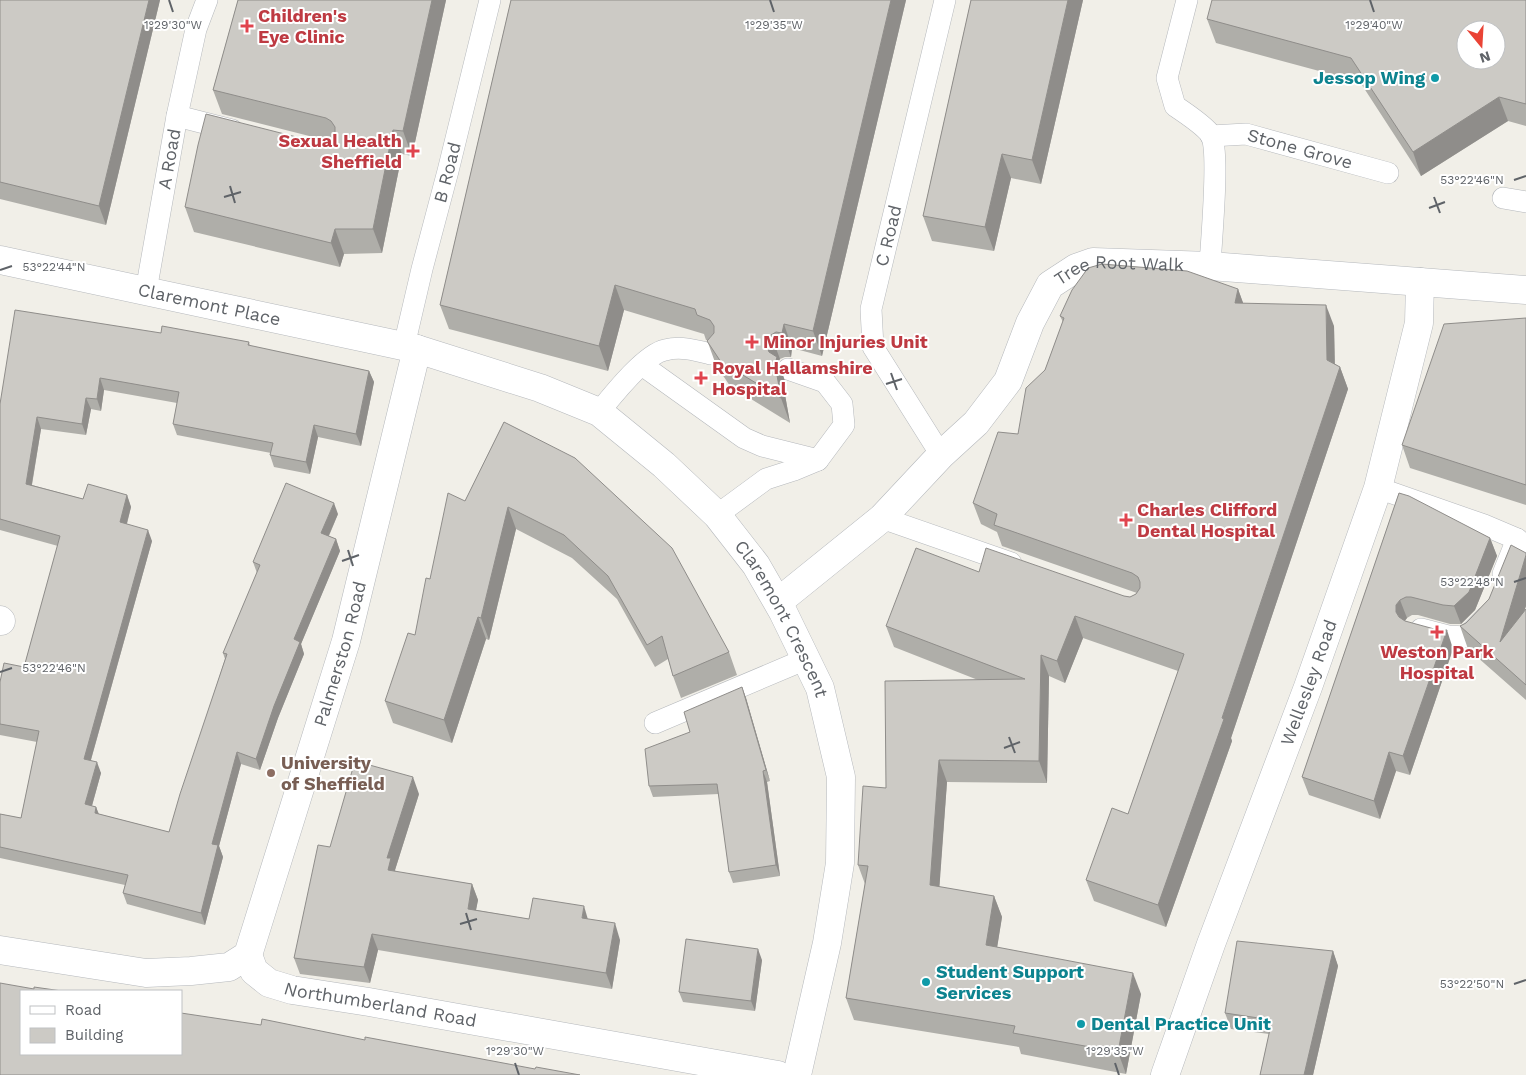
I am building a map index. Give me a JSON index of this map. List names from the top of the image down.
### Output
{
  "streets": {
    "street": [
      "Tree Root Walk",
      "Claremont Place",
      "Claremont Crescent",
      "Palmerston Road",
      "Wellesley Road",
      "Northumberland Road"
    ],
    "lane": [
      "Stone Grove",
      "A Road",
      "B Road",
      "C Road"
    ]
  },
  "crossings": [
    ["A Road", "Claremont Place"],
    ["B Road", "Claremont Place"],
    ["B Road", "Claremont Crescent"],
    ["B Road", "Palmerston Road"],
    ["C Road", "Tree Root Walk"],
    ["Tree Root Walk", "Claremont Crescent"],
    ["Tree Root Walk", "Wellesley Road"],
    ["Claremont Place", "Claremont Crescent"],
    ["Claremont Place", "Palmerston Road"],
    ["Claremont Crescent", "Palmerston Road"],
    ["Palmerston Road", "Northumberland Road"]
  ],
  "places": {
    "health": [
      "Children's Eye Clinic",
      "Sexual Health Sheffield",
      "Minor Injuries Unit",
      "Royal Hallamshire Hospital",
      "Charles Clifford Dental Hospital",
      "Weston Park Hospital"
    ],
    "other": [
      "Jessop Wing",
      "University of Sheffield",
      "Student Support Services",
      "Dental Practice Unit"
    ]
  },
  "legend": ["Road", "Building"],
  "north": "bottom",
  "coordinates": [
    "1°29'30\"W",
    "1°29'35\"W",
    "1°29'40\"W",
    "53°22'46\"N",
    "53°22'44\"N",
    "53°22'48\"N",
    "53°22'50\"N"
  ]
}
